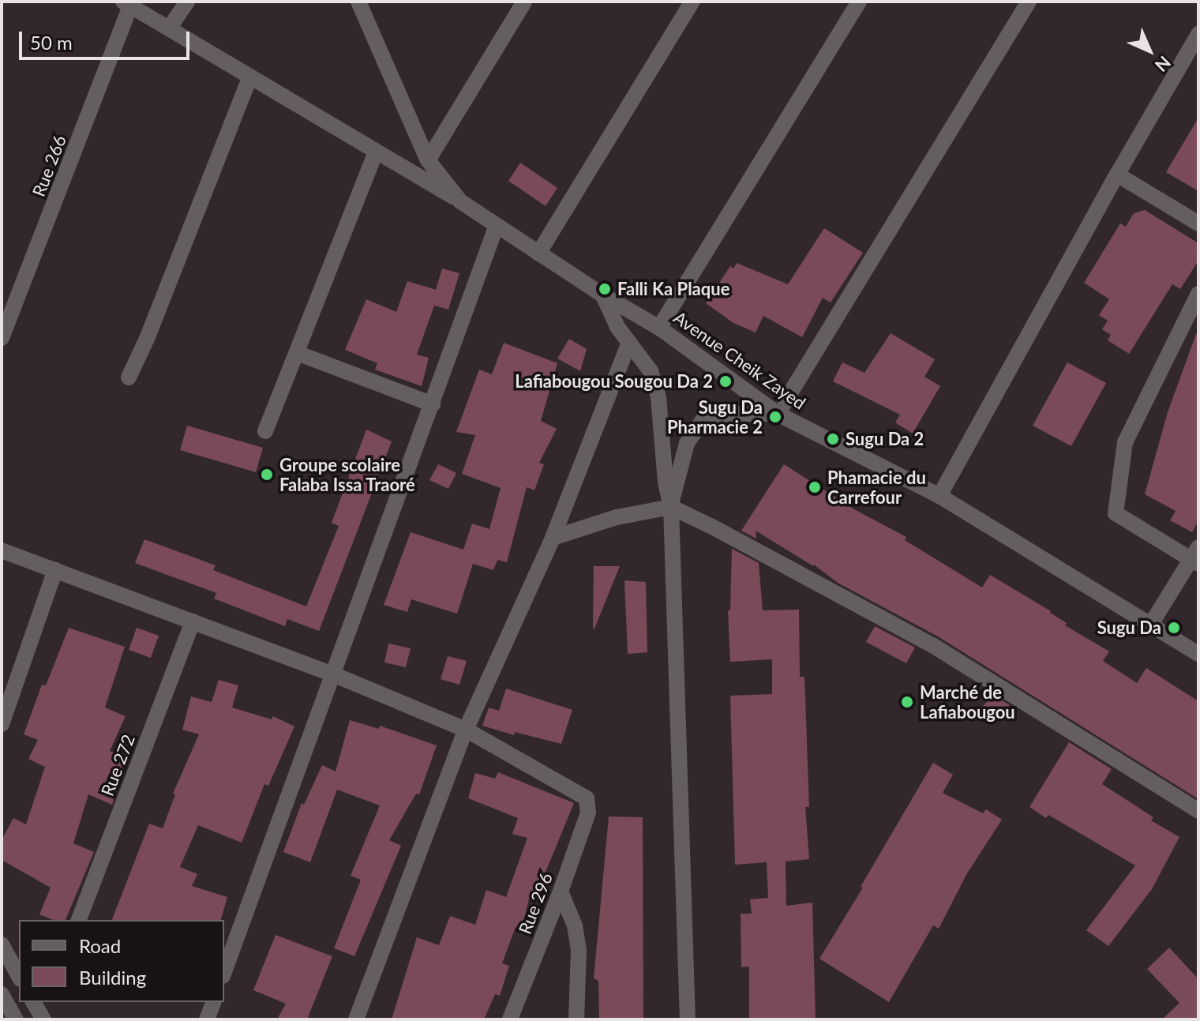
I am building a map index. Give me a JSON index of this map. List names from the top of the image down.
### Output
{
  "streets": {
    "street": [
      "Rue 266",
      "Avenue Cheik Zayed",
      "Rue 272",
      "Rue 296"
    ]
  },
  "places": [
    "Falli Ka Plaque",
    "Lafiabougou Sougou Da 2",
    "Sugu Da Pharmacie 2",
    "Sugu Da 2",
    "Groupe scolaire Falaba Issa Traoré",
    "Phamacie du Carrefour",
    "Sugu Da",
    "Marché de Lafiabougou"
  ],
  "legend": ["Road", "Building"],
  "scale_bar": "50 m",
  "north": "bottom right"
}
